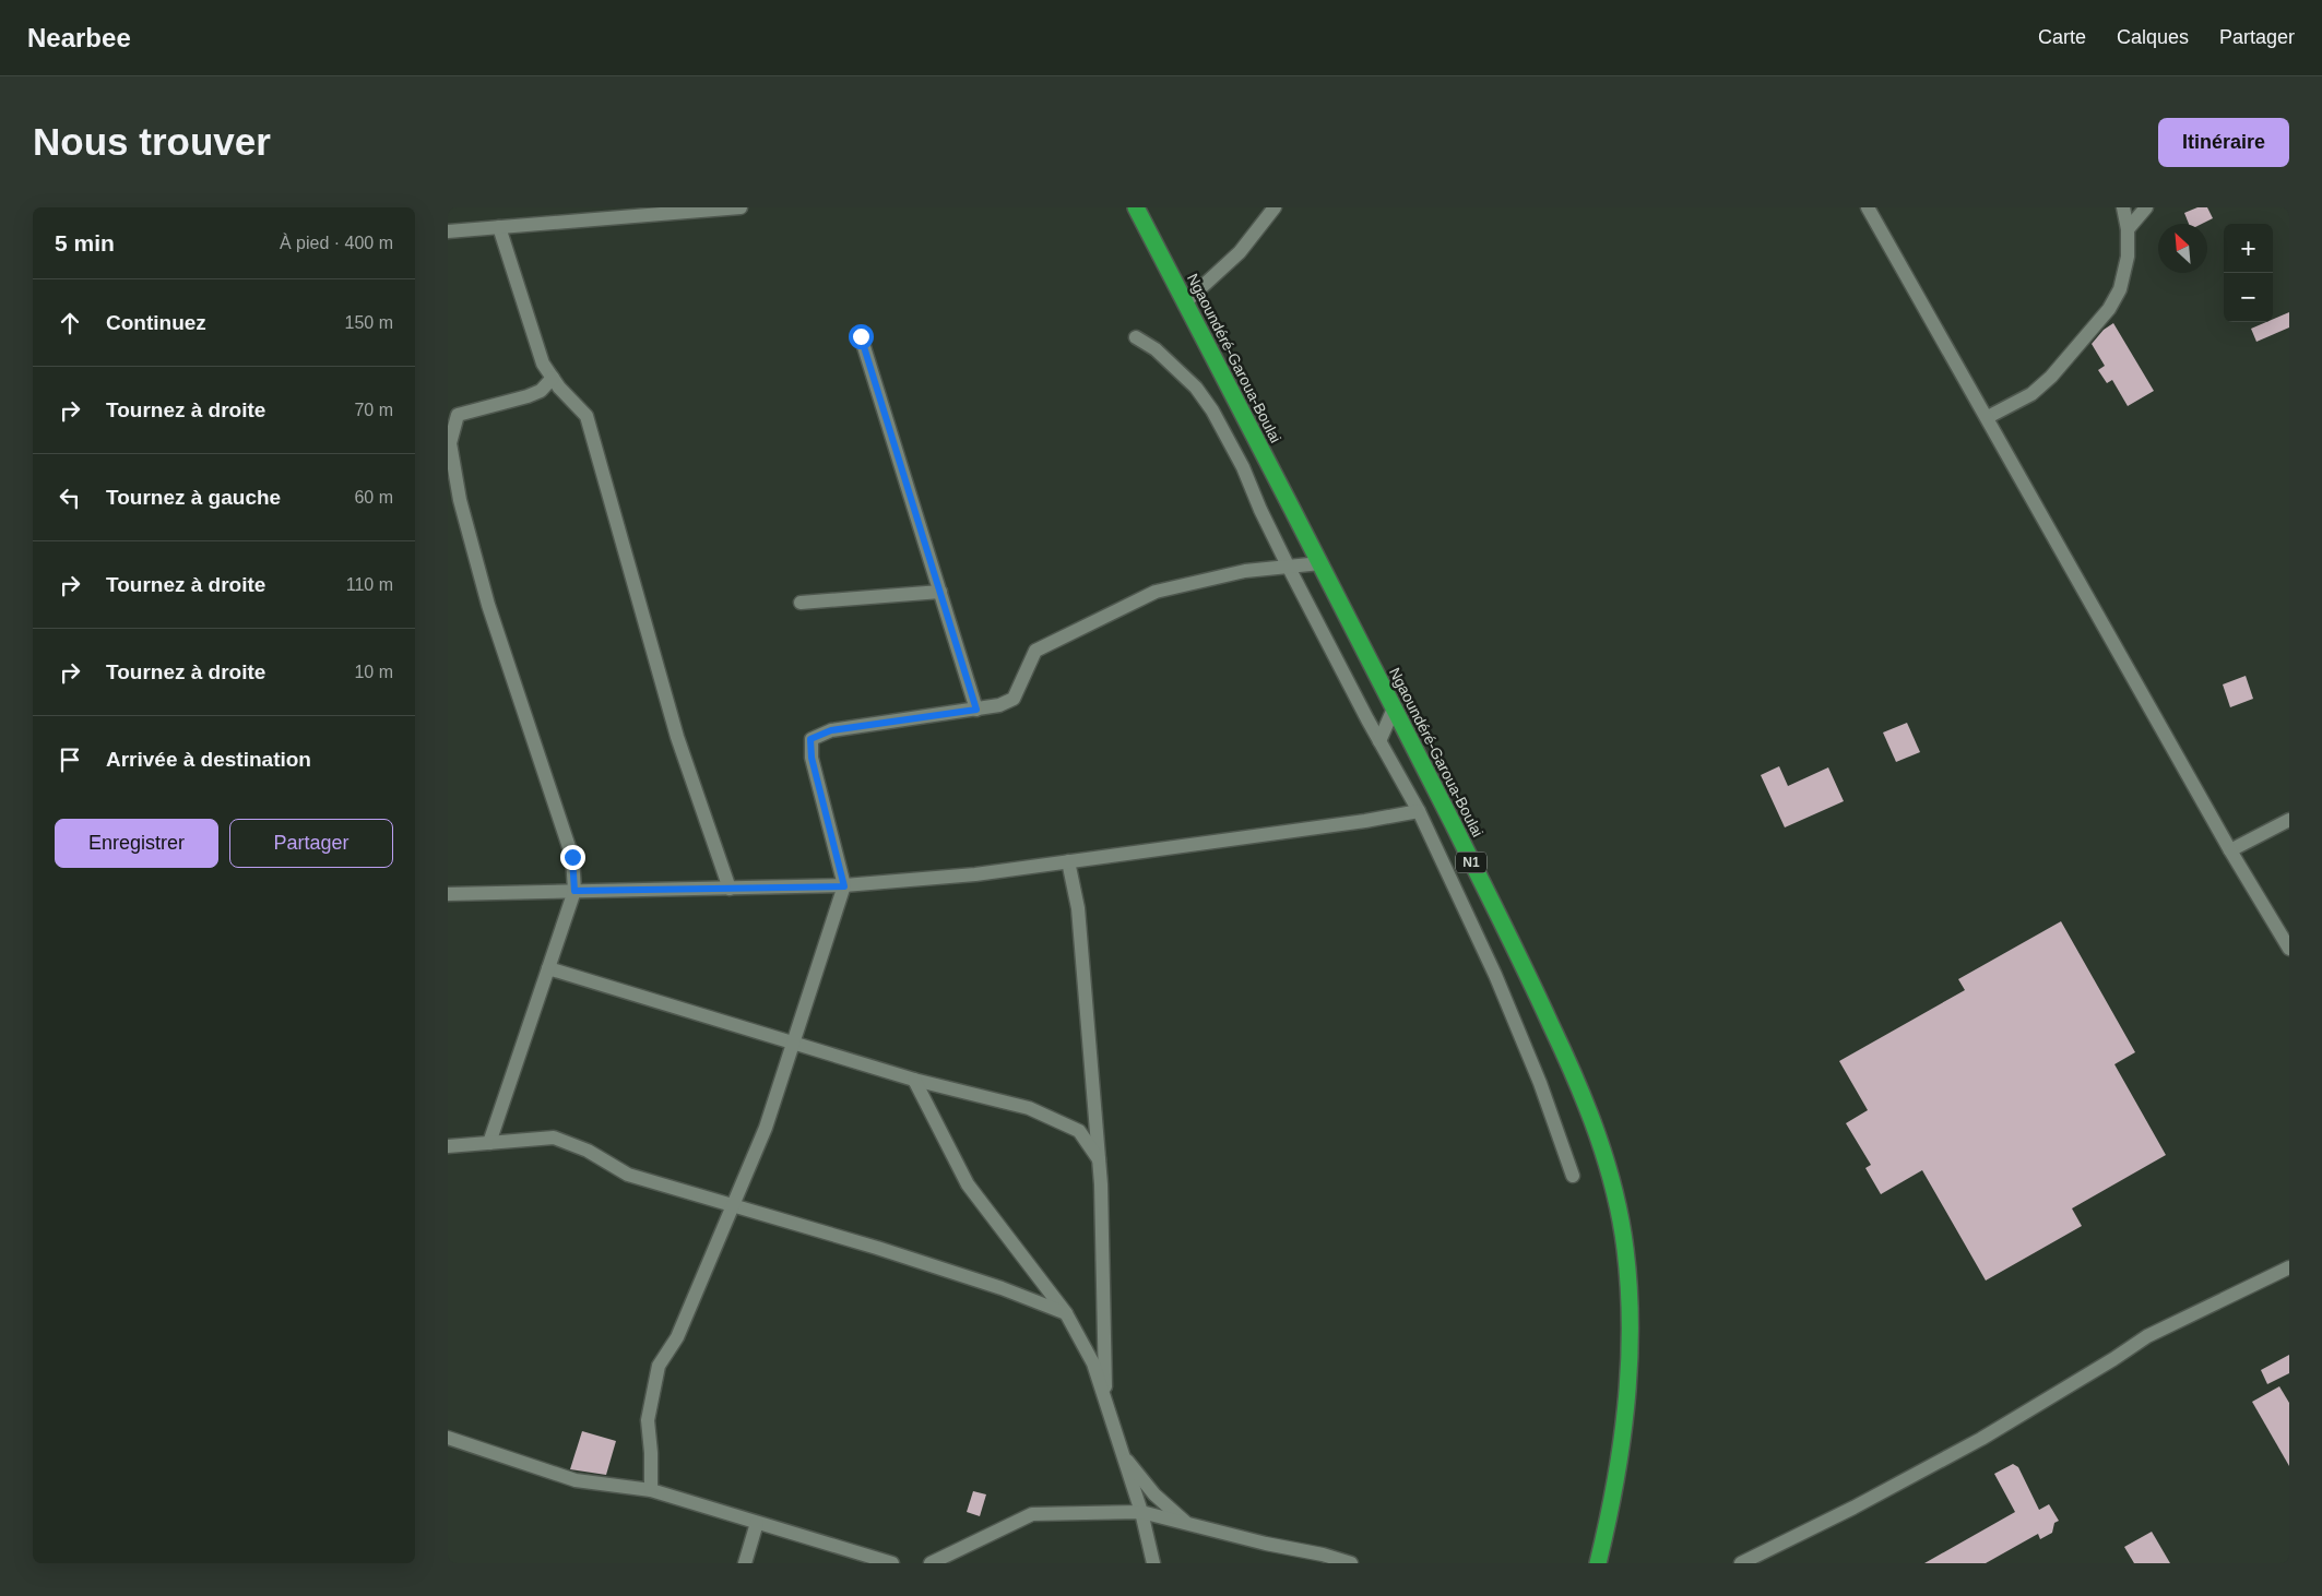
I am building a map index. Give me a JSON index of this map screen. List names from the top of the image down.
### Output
{
  "streets": {
    "highway": ["Ngaoundéré-Garoua-Boulai", "N1"]
  },
  "north": "top left",
  "page": {
    "header": "Nearbee",
    "nav": ["Carte", "Calques", "Partager"],
    "buttons": [
      "Itinéraire",
      ["Enregistrer", "Partager"]
    ],
    "title": "Nous trouver",
    "heading": ["5 min", "À pied · 400 m"],
    "map_buttons": ["+", "−"],
    "list": [
      ["Continuez", "150 m"],
      ["Tournez à droite", "70 m"],
      ["Tournez à gauche", "60 m"],
      ["Tournez à droite", "110 m"],
      ["Tournez à droite", "10 m"],
      "Arrivée à destination"
    ]
  }
}
